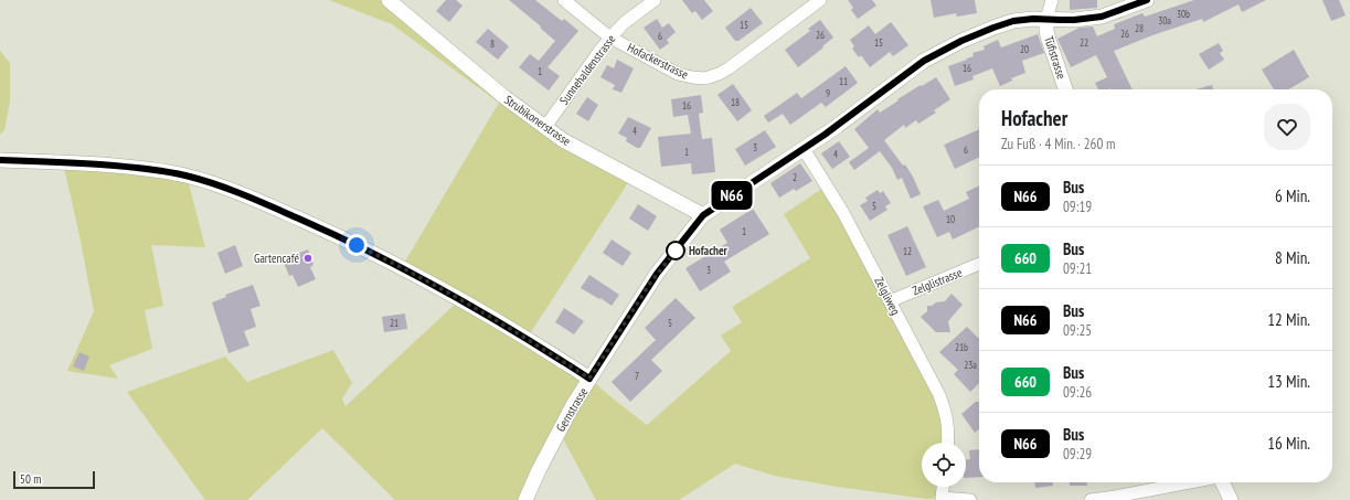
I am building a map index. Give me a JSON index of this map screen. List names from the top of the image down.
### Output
{
  "streets": {
    "street": [
      "Tüfistrasse",
      "Hofackerstrasse",
      "Sunnehaldenstrasse",
      "Strubikonerstrasse",
      "Zelglistrasse",
      "Zelgliweg",
      "Gernstrasse"
    ]
  },
  "crossings": [
    ["Tüfistrasse", "Gernstrasse"],
    ["Hofackerstrasse", "Sunnehaldenstrasse"],
    ["Sunnehaldenstrasse", "Strubikonerstrasse"],
    ["Strubikonerstrasse", "Gernstrasse"],
    ["Zelglistrasse", "Zelgliweg"],
    ["Zelgliweg", "Gernstrasse"]
  ],
  "places": ["Hofacher", "Gartencafé"],
  "lines": ["bus line N66"],
  "house_numbers": [
    "30b",
    "30a",
    "15",
    "28",
    "26",
    "26",
    "6",
    "15",
    "22",
    "8",
    "20",
    "16",
    "1",
    "11",
    "9",
    "18",
    "16",
    "4",
    "3",
    "6",
    "1",
    "4",
    "2",
    "5",
    "10",
    "1",
    "12",
    "3",
    "21",
    "5",
    "21b",
    "23a",
    "7"
  ],
  "scale_bar": "50 m",
  "page": {
    "on_map": "N66",
    "heading": ["Hofacher", "Zu Fuß · 4 Min. · 260 m"],
    "list": [
      {
        "mark": "N66",
        "name": "Bus",
        "note": "09:19",
        "value": "6 Min."
      },
      {
        "mark": "660",
        "name": "Bus",
        "note": "09:21",
        "value": "8 Min."
      },
      {
        "mark": "N66",
        "name": "Bus",
        "note": "09:25",
        "value": "12 Min."
      },
      {
        "mark": "660",
        "name": "Bus",
        "note": "09:26",
        "value": "13 Min."
      },
      {
        "mark": "N66",
        "name": "Bus",
        "note": "09:29",
        "value": "16 Min."
      }
    ],
    "scale": "50 m"
  }
}
